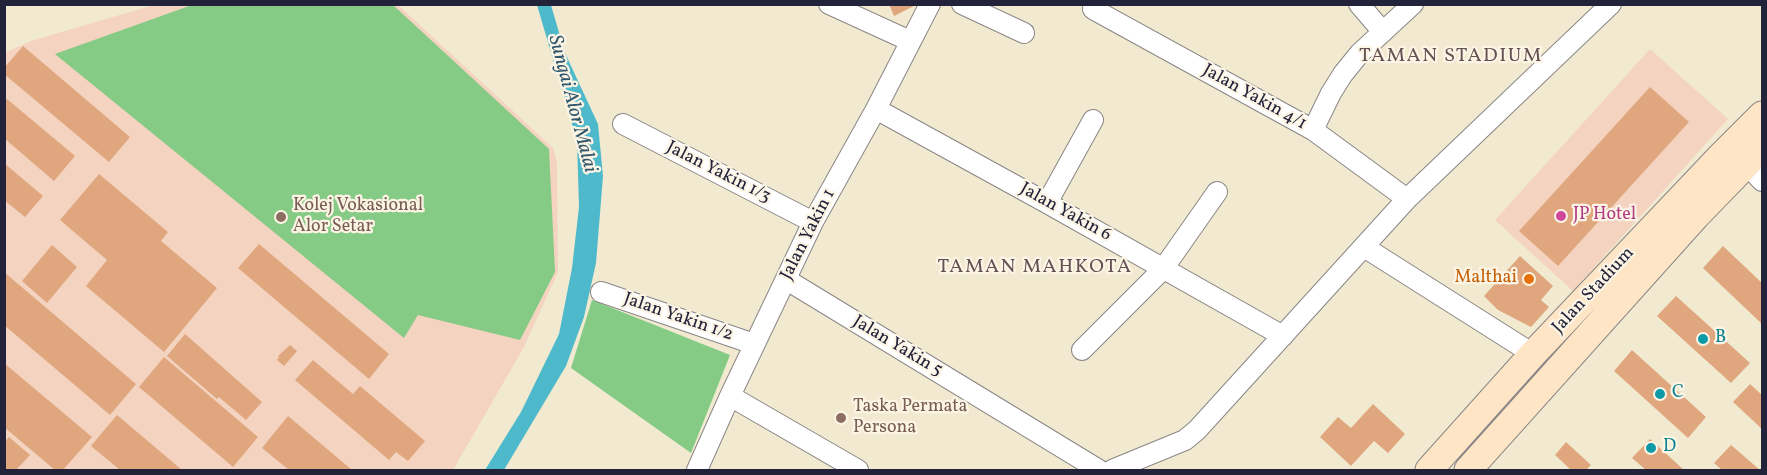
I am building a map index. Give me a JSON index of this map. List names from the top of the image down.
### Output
{
  "streets": {
    "main road": ["Jalan Stadium"],
    "street": [
      "Jalan Yakin 4/1",
      "Jalan Yakin 1/3",
      "Jalan Yakin 6",
      "Jalan Yakin 1",
      "Jalan Yakin 1/2",
      "Jalan Yakin 5"
    ]
  },
  "crossings": [
    ["Jalan Yakin 1/3", "Jalan Yakin 1"],
    ["Jalan Yakin 6", "Jalan Yakin 1"],
    ["Jalan Yakin 1", "Jalan Yakin 1/2"],
    ["Jalan Yakin 1", "Jalan Yakin 5"]
  ],
  "districts": ["TAMAN STADIUM", "TAMAN MAHKOTA"],
  "water": ["Sungai Alor Malai"],
  "places": [
    "JP Hotel",
    "Kolej Vokasional Alor Setar",
    "Malthai",
    "B",
    "C",
    "Taska Permata Persona",
    "D"
  ]
}
